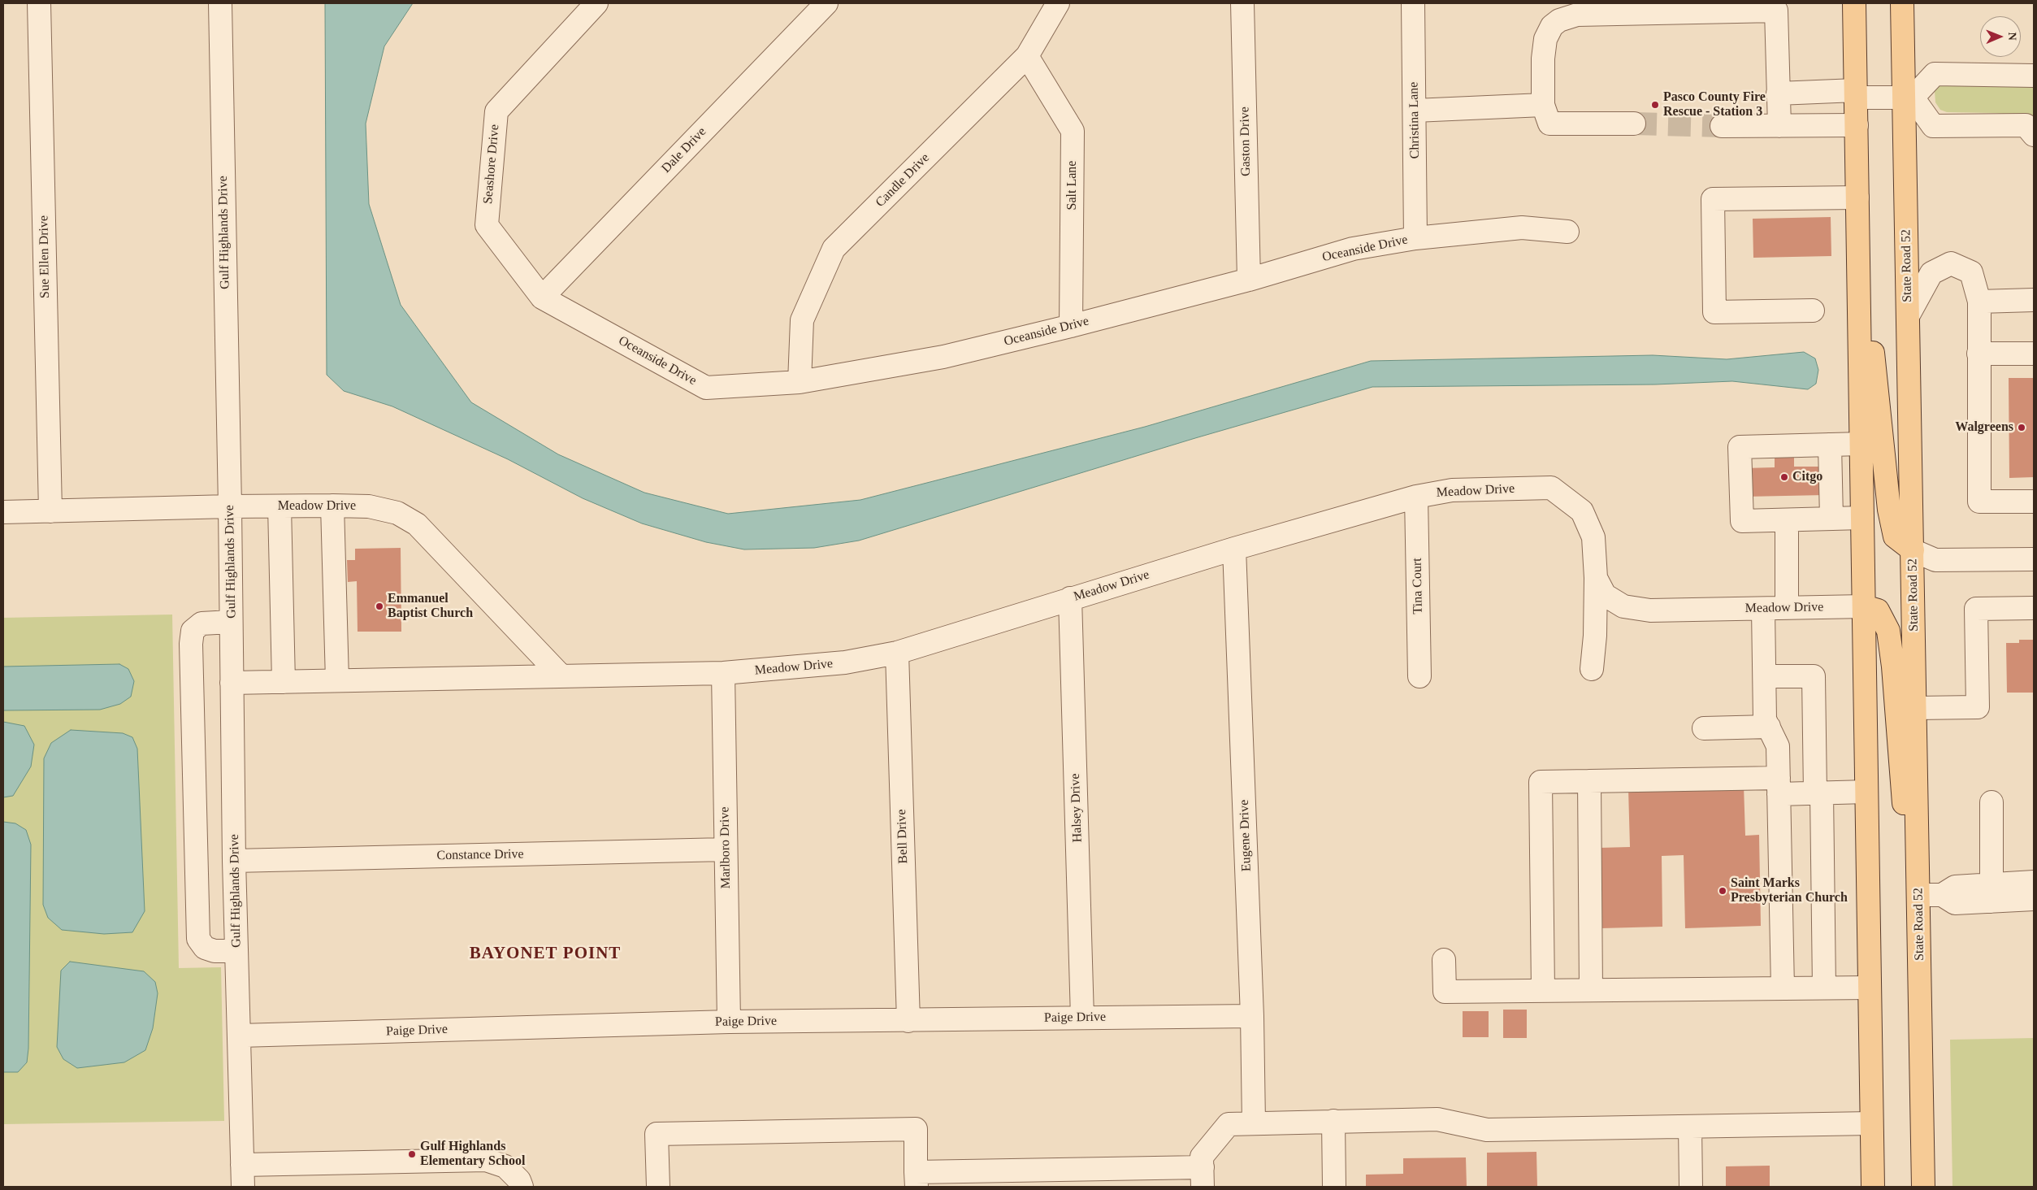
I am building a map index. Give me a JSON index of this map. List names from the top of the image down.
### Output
{
  "streets": {
    "main road": ["State Road 52"],
    "street": [
      "Christina Lane",
      "Gaston Drive",
      "Dale Drive",
      "Seashore Drive",
      "Candle Drive",
      "Salt Lane",
      "Gulf Highlands Drive",
      "Oceanside Drive",
      "Sue Ellen Drive",
      "Meadow Drive",
      "Tina Court",
      "Halsey Drive",
      "Eugene Drive",
      "Bell Drive",
      "Marlboro Drive",
      "Constance Drive",
      "Paige Drive"
    ]
  },
  "crossings": [
    ["Christina Lane", "Oceanside Drive"],
    ["Gaston Drive", "Oceanside Drive"],
    ["Dale Drive", "Seashore Drive"],
    ["Dale Drive", "Oceanside Drive"],
    ["Seashore Drive", "Oceanside Drive"],
    ["Candle Drive", "Salt Lane"],
    ["Candle Drive", "Oceanside Drive"],
    ["Salt Lane", "Oceanside Drive"],
    ["Gulf Highlands Drive", "Meadow Drive"],
    ["Gulf Highlands Drive", "Constance Drive"],
    ["Gulf Highlands Drive", "Paige Drive"],
    ["Sue Ellen Drive", "Meadow Drive"],
    ["Meadow Drive", "Tina Court"],
    ["Meadow Drive", "Halsey Drive"],
    ["Meadow Drive", "Eugene Drive"],
    ["Meadow Drive", "Bell Drive"],
    ["Meadow Drive", "Marlboro Drive"],
    ["Halsey Drive", "Paige Drive"],
    ["Eugene Drive", "Paige Drive"],
    ["Bell Drive", "Paige Drive"],
    ["Marlboro Drive", "Constance Drive"],
    ["Marlboro Drive", "Paige Drive"]
  ],
  "districts": ["BAYONET POINT"],
  "places": [
    "Pasco County Fire Rescue - Station 3",
    "Walgreens",
    "Citgo",
    "Emmanuel Baptist Church",
    "Saint Marks Presbyterian Church",
    "Gulf Highlands Elementary School"
  ],
  "north": "right"
}
